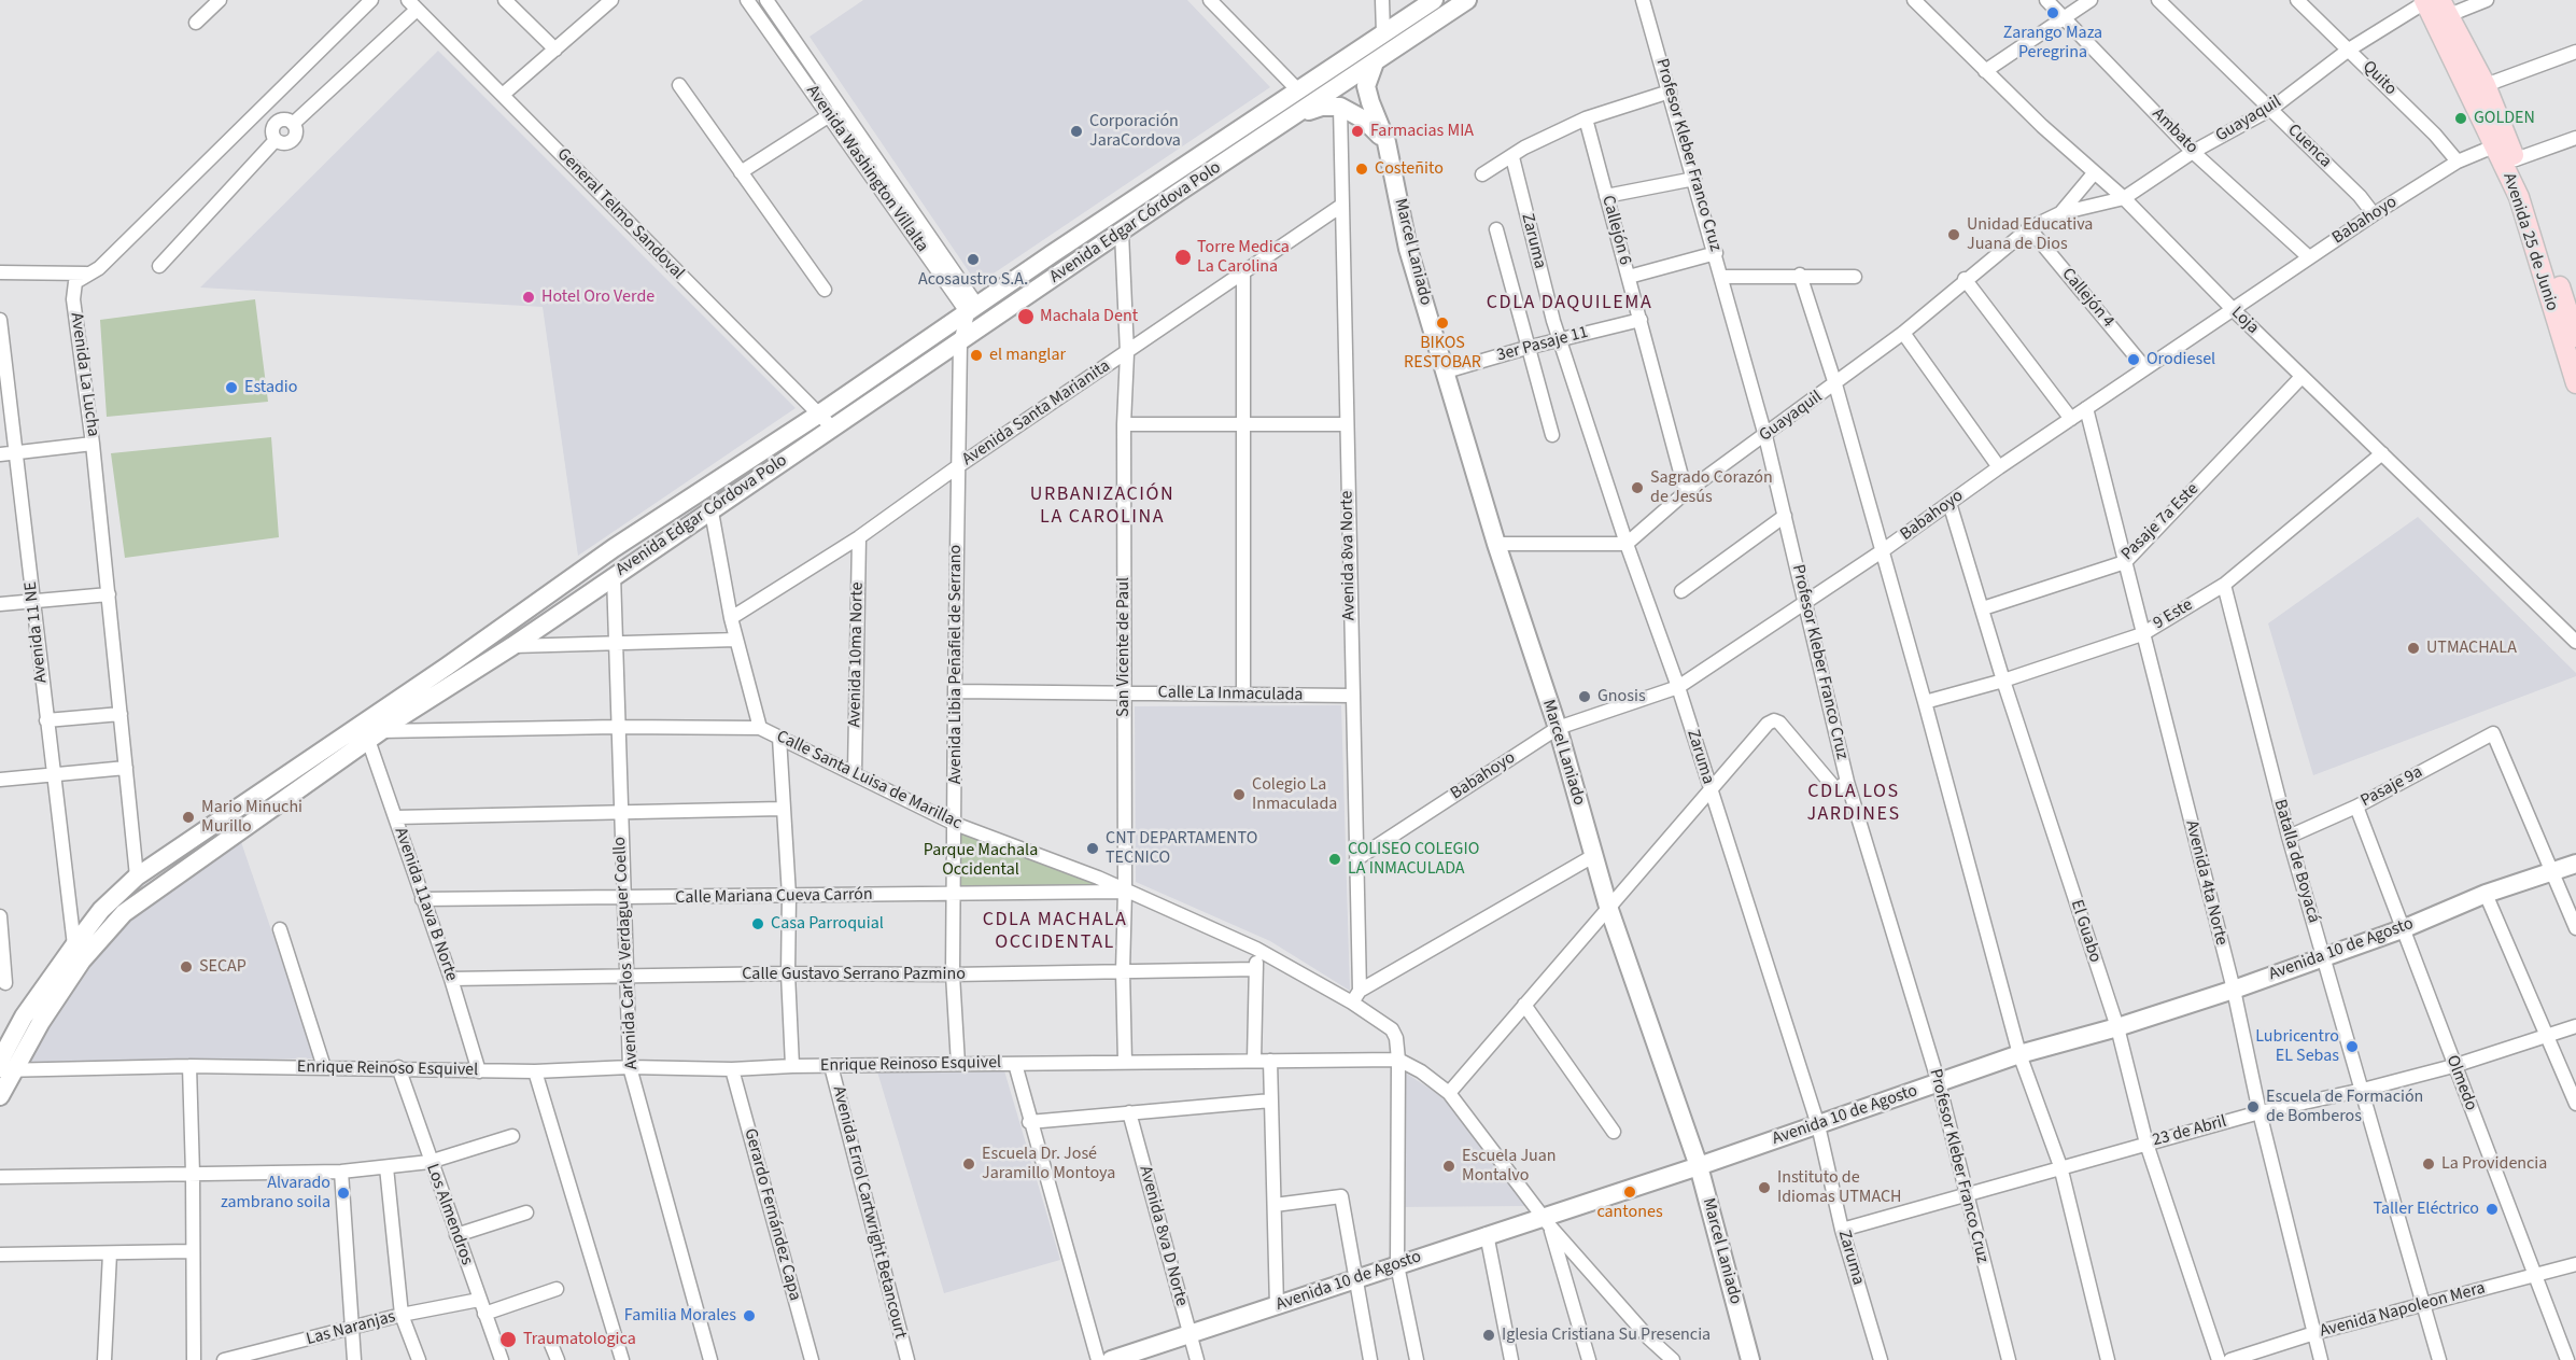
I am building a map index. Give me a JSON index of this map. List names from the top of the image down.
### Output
{
  "streets": {
    "main road": [
      "Avenida Edgar Córdova Polo",
      "Avenida 25 de Junio",
      "Marcel Laniado",
      "Avenida 10 de Agosto"
    ],
    "street": [
      "Quito",
      "Guayaquil",
      "Ambato",
      "Cuenca",
      "Profesor Kleber Franco Cruz",
      "Avenida Washington Villalta",
      "General Telmo Sandoval",
      "Babahoyo",
      "Callejón 6",
      "Zaruma",
      "Callejón 4",
      "Loja",
      "3er Pasaje 11",
      "Avenida La Lucha",
      "Avenida Santa Marianita",
      "Pasaje 7a Este",
      "Avenida 8va Norte",
      "9 Este",
      "Avenida 11 NE",
      "San Vicente de Paul",
      "Avenida 10ma Norte",
      "Avenida Libia Peñafiel de Serrano",
      "Calle La Inmaculada",
      "Calle Santa Luisa de Marillac",
      "Pasaje 9a",
      "Batalla de Boyacá",
      "Avenida 4ta Norte",
      "Calle Mariana Cueva Carrón",
      "Avenida 11ava B Norte",
      "El Guabo",
      "Avenida Carlos Verdaguer Coello",
      "Calle Gustavo Serrano Pazmino",
      "Enrique Reinoso Esquivel",
      "Olmedo",
      "23 de Abril",
      "Avenida Errol Cartwright Betancourt",
      "Los Almendros",
      "Gerardo Fernández Capa",
      "Avenida 8va D Norte",
      "Avenida Napoleon Mera",
      "Las Naranjas"
    ]
  },
  "crossings": [
    ["Quito", "Guayaquil"],
    ["Quito", "Babahoyo"],
    ["Guayaquil", "Ambato"],
    ["Guayaquil", "Cuenca"],
    ["Guayaquil", "Profesor Kleber Franco Cruz"],
    ["Guayaquil", "Callejón 6"],
    ["Guayaquil", "Zaruma"],
    ["Guayaquil", "Avenida 25 de Junio"],
    ["Guayaquil", "Callejón 4"],
    ["Guayaquil", "Loja"],
    ["Ambato", "Babahoyo"],
    ["Cuenca", "Babahoyo"],
    ["Profesor Kleber Franco Cruz", "Babahoyo"],
    ["Profesor Kleber Franco Cruz", "Avenida 10 de Agosto"],
    ["Profesor Kleber Franco Cruz", "23 de Abril"],
    ["Avenida Washington Villalta", "Avenida Edgar Córdova Polo"],
    ["General Telmo Sandoval", "Avenida Edgar Córdova Polo"],
    ["Babahoyo", "Zaruma"],
    ["Babahoyo", "Avenida 25 de Junio"],
    ["Babahoyo", "Marcel Laniado"],
    ["Babahoyo", "Callejón 4"],
    ["Babahoyo", "Loja"],
    ["Babahoyo", "Avenida 8va Norte"],
    ["Babahoyo", "Avenida 4ta Norte"],
    ["Babahoyo", "El Guabo"],
    ["Avenida Edgar Córdova Polo", "Marcel Laniado"],
    ["Avenida Edgar Córdova Polo", "Avenida La Lucha"],
    ["Avenida Edgar Córdova Polo", "Avenida 11 NE"],
    ["Avenida Edgar Córdova Polo", "San Vicente de Paul"],
    ["Avenida Edgar Córdova Polo", "Avenida Libia Peñafiel de Serrano"],
    ["Avenida Edgar Córdova Polo", "Calle Santa Luisa de Marillac"],
    ["Avenida Edgar Córdova Polo", "Avenida 11ava B Norte"],
    ["Avenida Edgar Córdova Polo", "Avenida Carlos Verdaguer Coello"],
    ["Avenida Edgar Córdova Polo", "Enrique Reinoso Esquivel"],
    ["Callejón 6", "3er Pasaje 11"],
    ["Zaruma", "3er Pasaje 11"],
    ["Zaruma", "Avenida 10 de Agosto"],
    ["Zaruma", "23 de Abril"],
    ["Marcel Laniado", "3er Pasaje 11"],
    ["Marcel Laniado", "Avenida 10 de Agosto"],
    ["Loja", "Pasaje 7a Este"],
    ["Loja", "9 Este"],
    ["Avenida Santa Marianita", "Avenida 8va Norte"],
    ["Avenida Santa Marianita", "San Vicente de Paul"],
    ["Avenida Santa Marianita", "Avenida 10ma Norte"],
    ["Avenida Santa Marianita", "Avenida Libia Peñafiel de Serrano"],
    ["Avenida Santa Marianita", "Calle Santa Luisa de Marillac"],
    ["Pasaje 7a Este", "Avenida 4ta Norte"],
    ["Pasaje 7a Este", "El Guabo"],
    ["Avenida 8va Norte", "Calle La Inmaculada"],
    ["9 Este", "Batalla de Boyacá"],
    ["9 Este", "Avenida 4ta Norte"],
    ["9 Este", "El Guabo"],
    ["San Vicente de Paul", "Calle La Inmaculada"],
    ["San Vicente de Paul", "Calle Santa Luisa de Marillac"],
    ["San Vicente de Paul", "Calle Mariana Cueva Carrón"],
    ["San Vicente de Paul", "Calle Gustavo Serrano Pazmino"],
    ["San Vicente de Paul", "Enrique Reinoso Esquivel"],
    ["Avenida 10ma Norte", "Calle Santa Luisa de Marillac"],
    ["Avenida Libia Peñafiel de Serrano", "Calle La Inmaculada"],
    ["Avenida Libia Peñafiel de Serrano", "Calle Santa Luisa de Marillac"],
    ["Avenida Libia Peñafiel de Serrano", "Calle Mariana Cueva Carrón"],
    ["Avenida Libia Peñafiel de Serrano", "Calle Gustavo Serrano Pazmino"],
    ["Avenida Libia Peñafiel de Serrano", "Enrique Reinoso Esquivel"],
    ["Calle Santa Luisa de Marillac", "Calle Mariana Cueva Carrón"],
    ["Calle Santa Luisa de Marillac", "Avenida 10 de Agosto"],
    ["Calle Santa Luisa de Marillac", "Enrique Reinoso Esquivel"],
    ["Pasaje 9a", "Batalla de Boyacá"],
    ["Pasaje 9a", "Avenida 10 de Agosto"],
    ["Pasaje 9a", "Olmedo"],
    ["Batalla de Boyacá", "Avenida 10 de Agosto"],
    ["Batalla de Boyacá", "23 de Abril"],
    ["Batalla de Boyacá", "Avenida Napoleon Mera"],
    ["Avenida 4ta Norte", "Avenida 10 de Agosto"],
    ["Avenida 4ta Norte", "23 de Abril"],
    ["Avenida 4ta Norte", "Avenida Napoleon Mera"],
    ["Calle Mariana Cueva Carrón", "Avenida 11ava B Norte"],
    ["Calle Mariana Cueva Carrón", "Avenida Carlos Verdaguer Coello"],
    ["Avenida 11ava B Norte", "Calle Gustavo Serrano Pazmino"],
    ["Avenida 11ava B Norte", "Enrique Reinoso Esquivel"],
    ["El Guabo", "Avenida 10 de Agosto"],
    ["El Guabo", "23 de Abril"],
    ["Avenida 10 de Agosto", "Enrique Reinoso Esquivel"],
    ["Avenida 10 de Agosto", "Olmedo"],
    ["Avenida 10 de Agosto", "Avenida 8va D Norte"],
    ["Avenida Carlos Verdaguer Coello", "Calle Gustavo Serrano Pazmino"],
    ["Avenida Carlos Verdaguer Coello", "Enrique Reinoso Esquivel"],
    ["Enrique Reinoso Esquivel", "Avenida Errol Cartwright Betancourt"],
    ["Enrique Reinoso Esquivel", "Los Almendros"],
    ["Enrique Reinoso Esquivel", "Gerardo Fernández Capa"],
    ["Olmedo", "23 de Abril"],
    ["Olmedo", "Avenida Napoleon Mera"],
    ["Los Almendros", "Las Naranjas"]
  ],
  "districts": [
    "CDLA DAQUILEMA",
    "URBANIZACIÓN LA CAROLINA",
    "CDLA LOS JARDINES",
    "CDLA MACHALA OCCIDENTAL"
  ],
  "parks": ["Parque Machala Occidental"],
  "places": [
    "Zarango Maza Peregrina",
    "GOLDEN",
    "Corporación JaraCordova",
    "Farmacias MIA",
    "Costeñito",
    "Unidad Educativa Juana de Dios",
    "Torre Medica La Carolina",
    "Acosaustro S.A.",
    "Hotel Oro Verde",
    "Machala Dent",
    "BIKOS RESTOBAR",
    "el manglar",
    "Orodiesel",
    "Estadio",
    "Sagrado Corazón de Jesús",
    "UTMACHALA",
    "Gnosis",
    "Colegio La Inmaculada",
    "Mario Minuchi Murillo",
    "CNT DEPARTAMENTO TECNICO",
    "COLISEO COLEGIO LA INMACULADA",
    "Casa Parroquial",
    "SECAP",
    "Lubricentro EL Sebas",
    "Escuela de Formación de Bomberos",
    "Escuela Dr. José Jaramillo Montoya",
    "La Providencia",
    "Escuela Juan Montalvo",
    "Instituto de Idiomas UTMACH",
    "cantones",
    "Alvarado zambrano soila",
    "Taller Eléctrico",
    "Familia Morales",
    "Iglesia Cristiana Su Presencia",
    "Traumatologica"
  ]
}
